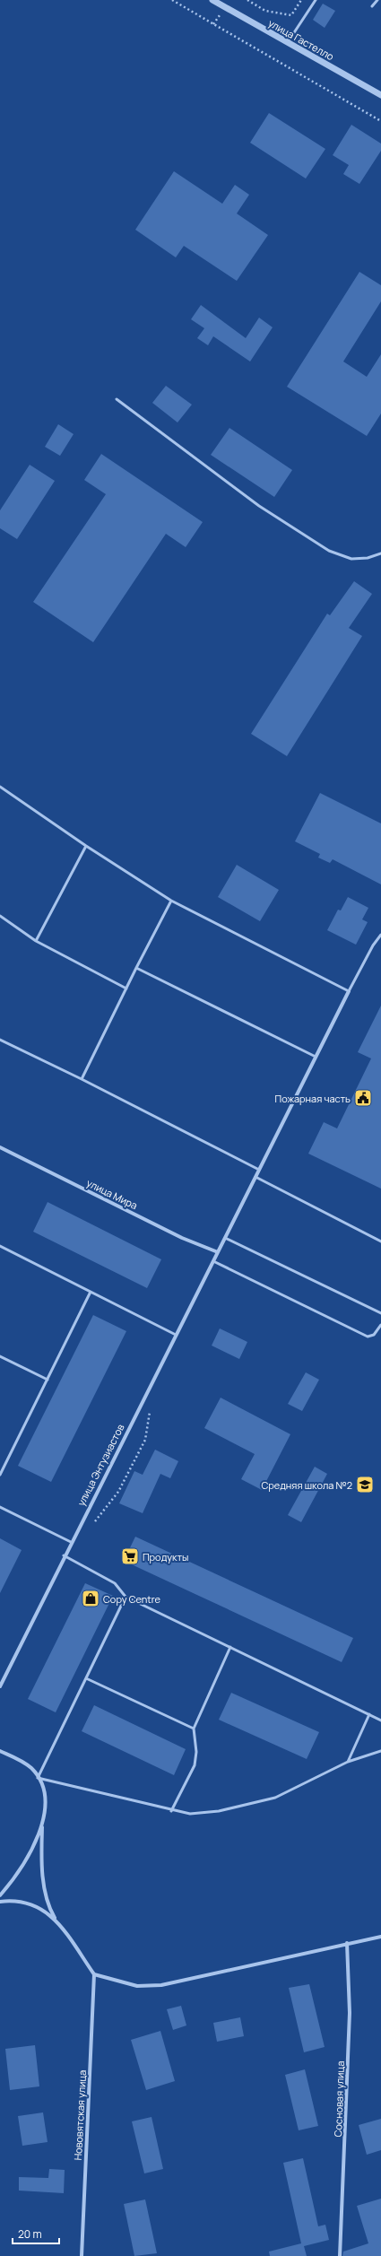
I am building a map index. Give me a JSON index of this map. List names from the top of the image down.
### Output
{
  "streets": {
    "street": [
      "улица Гастелло",
      "улица Мира",
      "улица Энтузиастов",
      "Сосновая улица",
      "Нововятская улица"
    ]
  },
  "crossings": [
    ["улица Мира", "улица Энтузиастов"]
  ],
  "places": {
    "public building": ["Пожарная часть"],
    "school or university": ["Средняя школа №2"],
    "supermarket": ["Продукты"],
    "shop": ["Copy Centre"]
  },
  "scale_bar": "20 m"
}
